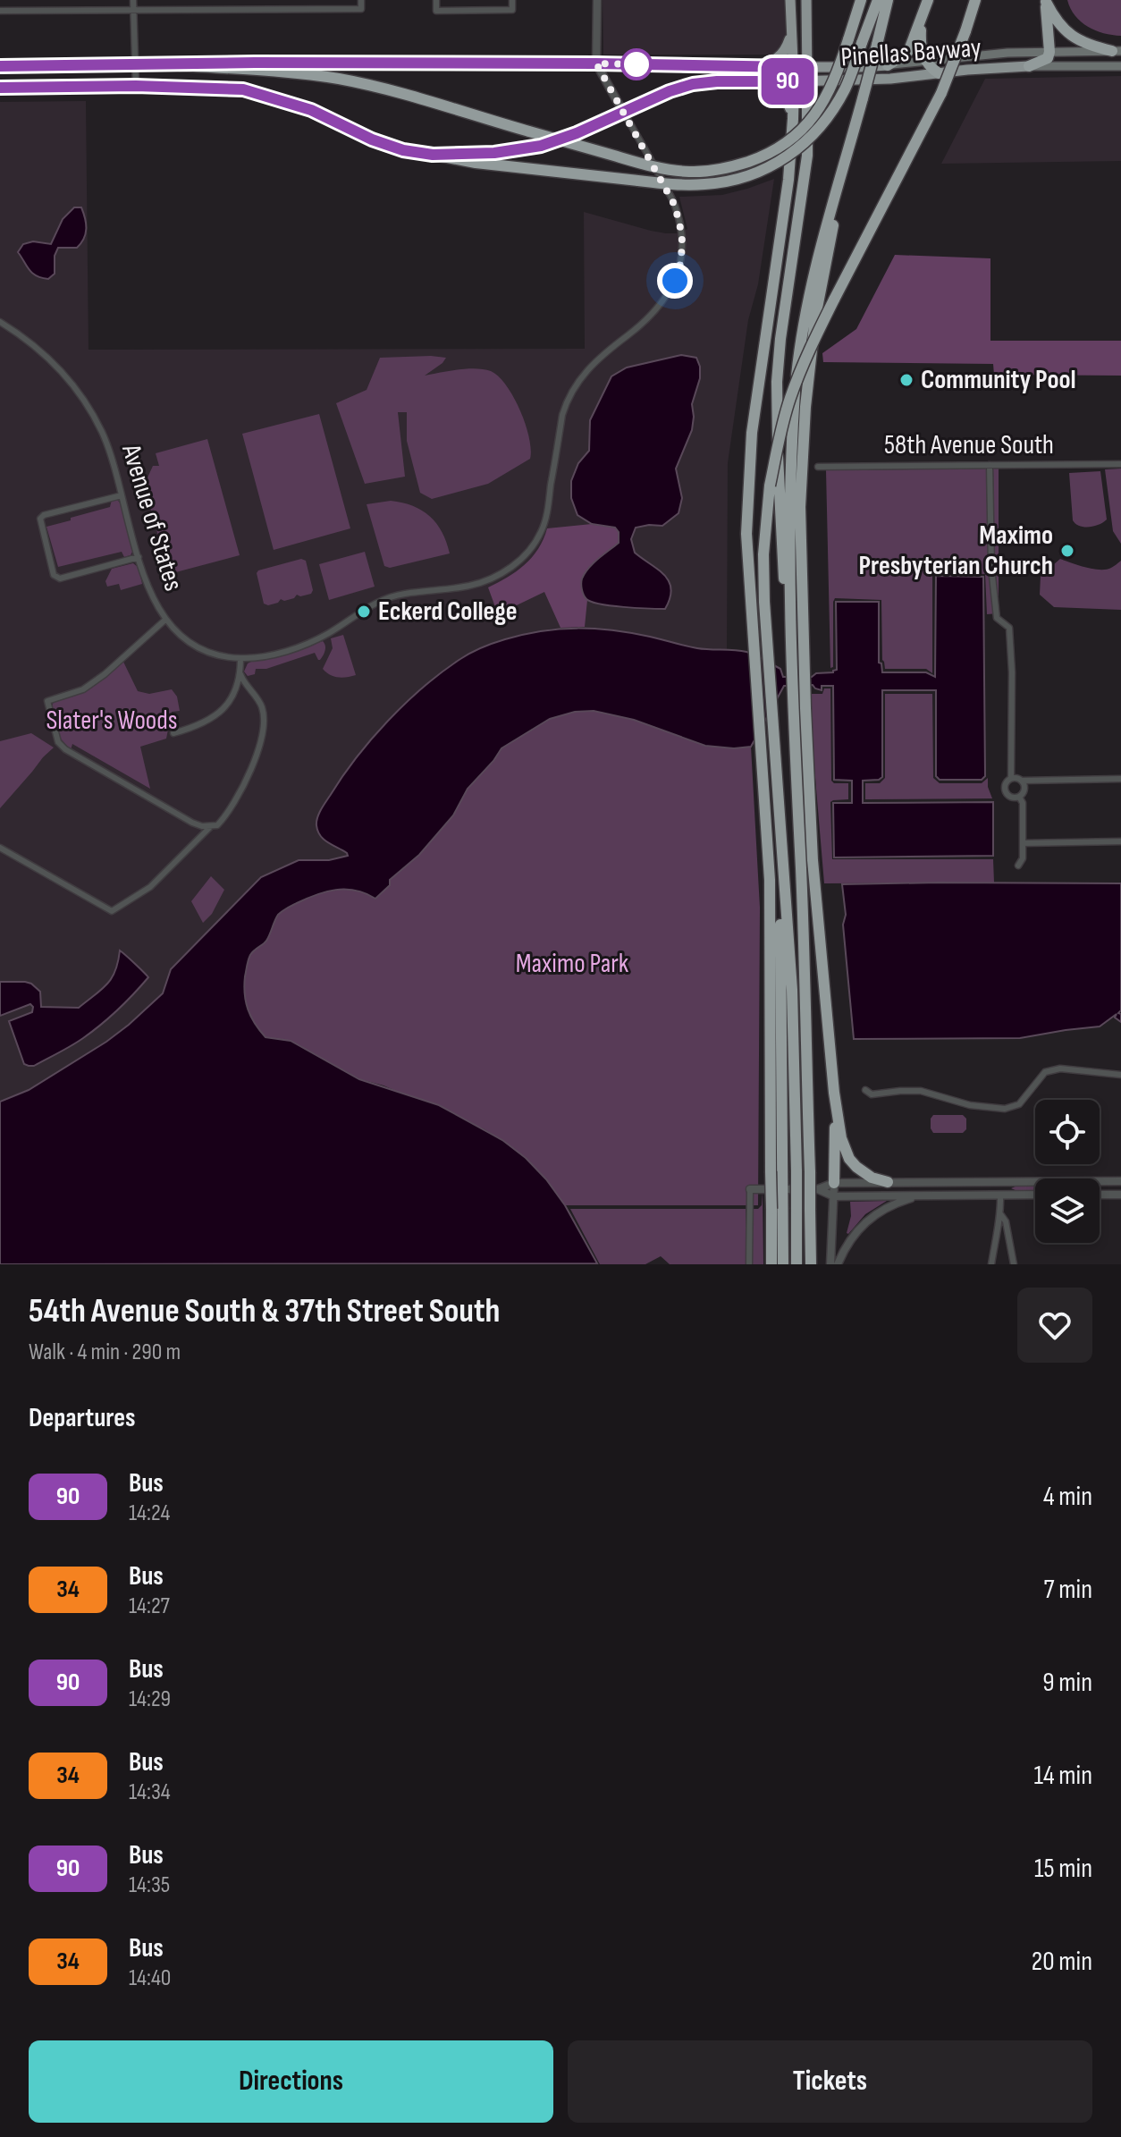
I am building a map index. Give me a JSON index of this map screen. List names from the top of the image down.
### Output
{
  "streets": {
    "highway": ["Pinellas Bayway"],
    "street": ["58th Avenue South", "Avenue of States"]
  },
  "crossings": [
    ["Pinellas Bayway", "Avenue of States"]
  ],
  "parks": ["Slater's Woods", "Maximo Park"],
  "places": ["Community Pool", "Maximo Presbyterian Church", "Eckerd College"],
  "lines": ["bus line 90"],
  "page": {
    "on_map": "90",
    "heading": [
      ["54th Avenue South & 37th Street South", "Walk · 4 min · 290 m"],
      "Departures"
    ],
    "list": [
      {
        "mark": "90",
        "name": "Bus",
        "note": "14:24",
        "value": "4 min"
      },
      {
        "mark": "34",
        "name": "Bus",
        "note": "14:27",
        "value": "7 min"
      },
      {
        "mark": "90",
        "name": "Bus",
        "note": "14:29",
        "value": "9 min"
      },
      {
        "mark": "34",
        "name": "Bus",
        "note": "14:34",
        "value": "14 min"
      },
      {
        "mark": "90",
        "name": "Bus",
        "note": "14:35",
        "value": "15 min"
      },
      {
        "mark": "34",
        "name": "Bus",
        "note": "14:40",
        "value": "20 min"
      }
    ],
    "buttons": ["Directions", "Tickets"]
  }
}
